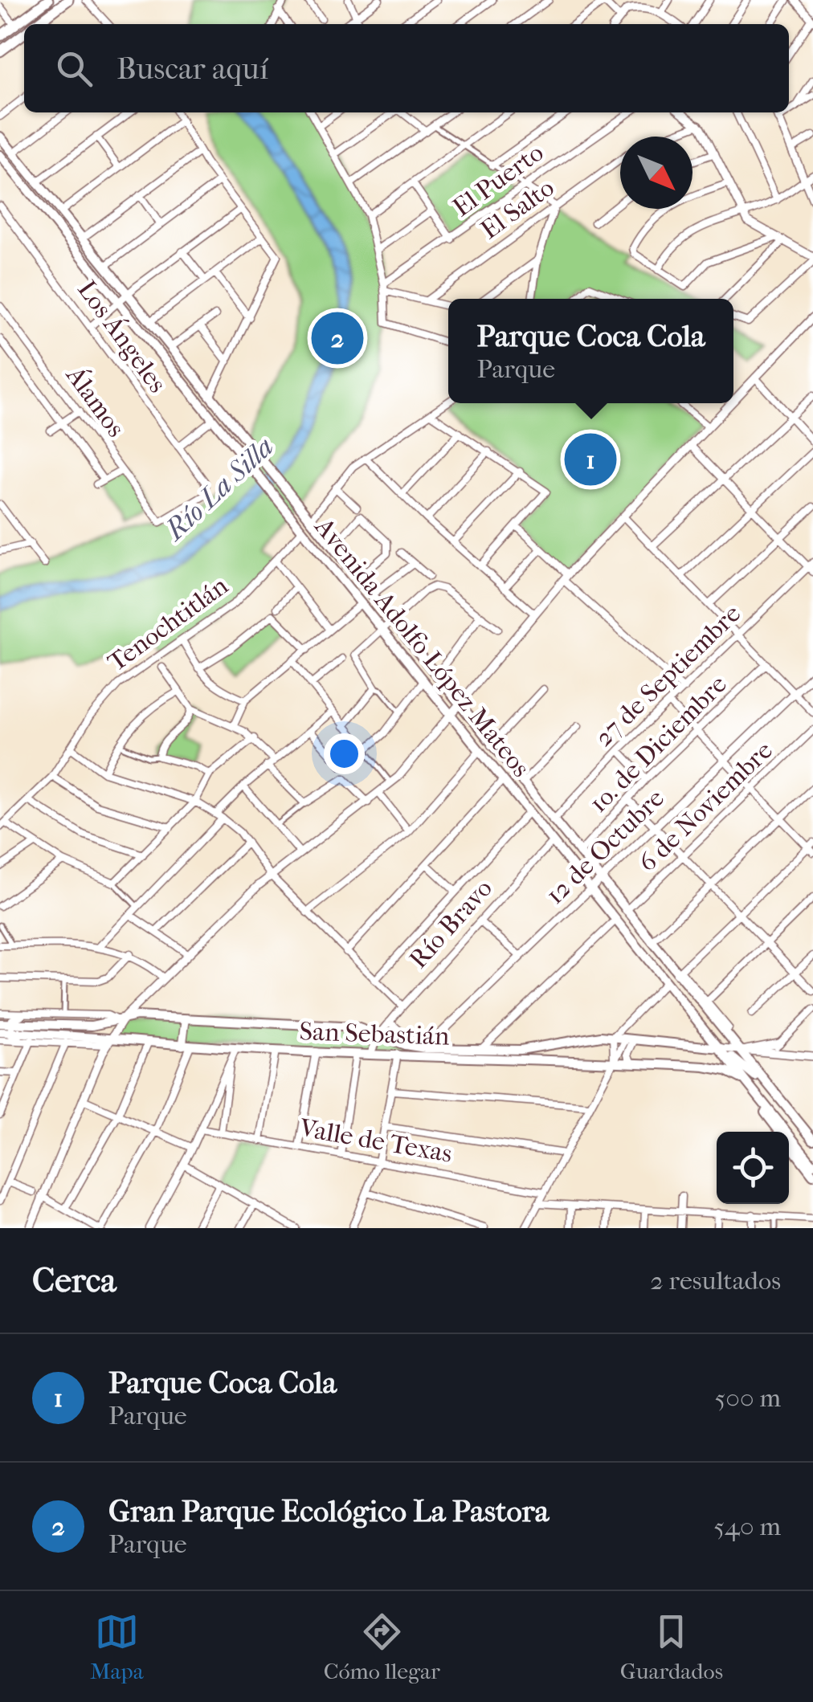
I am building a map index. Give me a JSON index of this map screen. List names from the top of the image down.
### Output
{
  "streets": {
    "main road": ["Avenida Adolfo López Mateos", "San Sebastián"],
    "street": [
      "El Puerto",
      "El Salto",
      "Los Ángeles",
      "Álamos",
      "Tenochtitlán",
      "27 de Septiembre",
      "1o. de Diciembre",
      "6 de Noviembre",
      "12 de Octubre",
      "Río Bravo",
      "Valle de Texas"
    ]
  },
  "crossings": [
    ["Los Ángeles", "Álamos"],
    ["Tenochtitlán", "Avenida Adolfo López Mateos"],
    ["Avenida Adolfo López Mateos", "27 de Septiembre"],
    ["Avenida Adolfo López Mateos", "1o. de Diciembre"],
    ["Avenida Adolfo López Mateos", "6 de Noviembre"],
    ["Avenida Adolfo López Mateos", "12 de Octubre"],
    ["Avenida Adolfo López Mateos", "Río Bravo"],
    ["Avenida Adolfo López Mateos", "San Sebastián"],
    ["12 de Octubre", "San Sebastián"],
    ["Río Bravo", "San Sebastián"]
  ],
  "water": ["Río La Silla"],
  "north": "bottom right",
  "page": {
    "search": "Buscar aquí",
    "popup": ["Parque Coca Cola", "Parque"],
    "pins": ["2", "1"],
    "heading": ["Cerca", "2 resultados"],
    "list": [
      {
        "mark": "1",
        "name": "Parque Coca Cola",
        "note": "Parque",
        "value": "500 m"
      },
      {
        "mark": "2",
        "name": "Gran Parque Ecológico La Pastora",
        "note": "Parque",
        "value": "540 m"
      }
    ],
    "nav": ["Mapa", "Cómo llegar", "Guardados"]
  }
}
